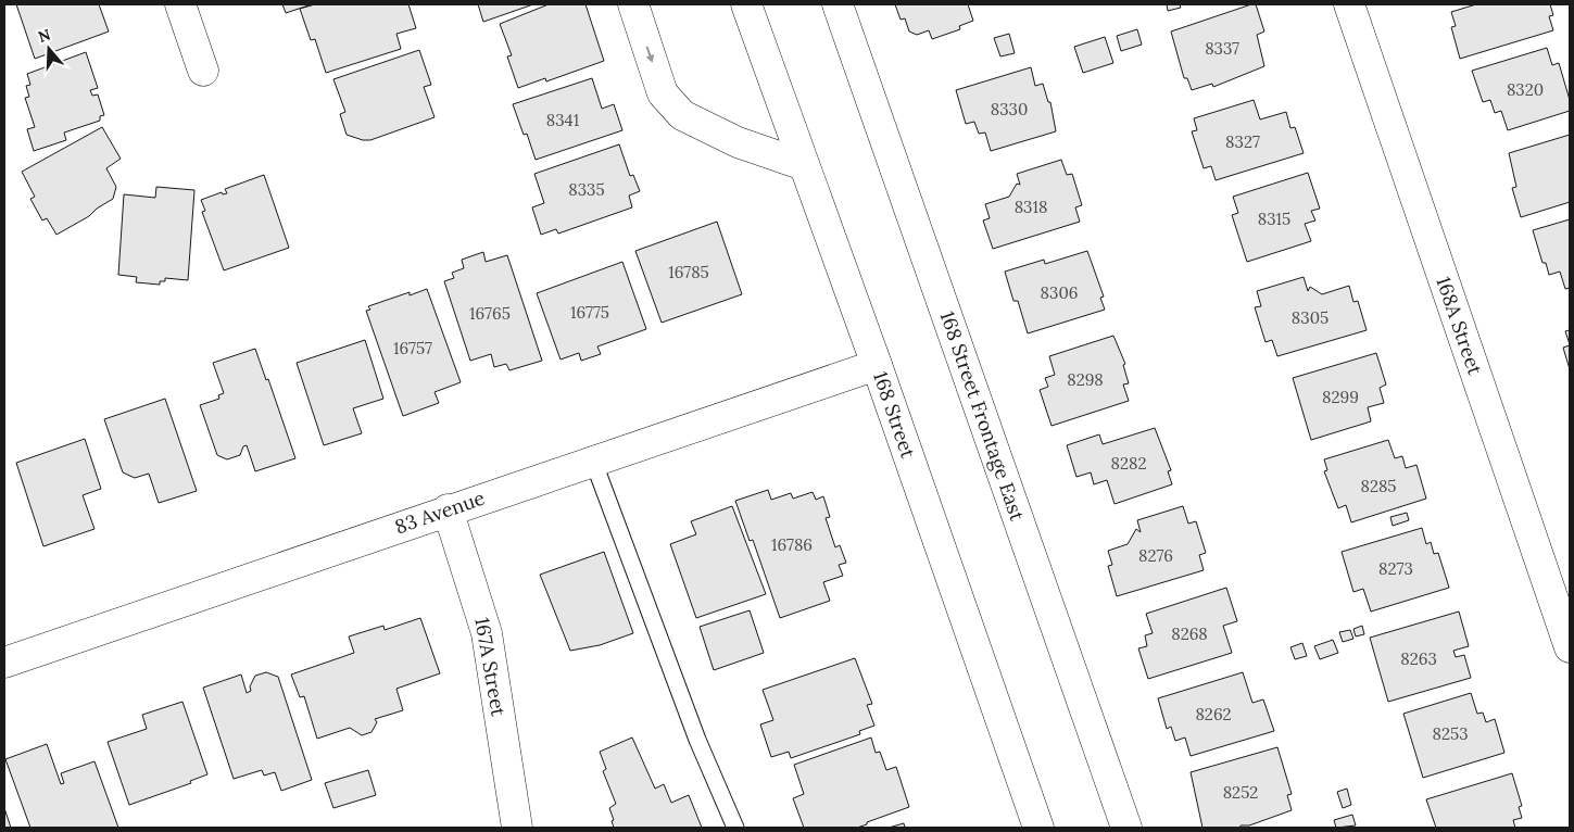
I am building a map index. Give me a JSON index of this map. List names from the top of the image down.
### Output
{
  "streets": {
    "street": [
      "168A Street",
      "168 Street",
      "168 Street Frontage East",
      "83 Avenue",
      "167A Street"
    ]
  },
  "crossings": [
    ["168 Street", "83 Avenue"],
    ["83 Avenue", "167A Street"]
  ],
  "house_numbers": [
    "8337",
    "8320",
    "8330",
    "8341",
    "8327",
    "8335",
    "8318",
    "8315",
    "16785",
    "8306",
    "16775",
    "16765",
    "8305",
    "16757",
    "8298",
    "8299",
    "8282",
    "8285",
    "16786",
    "8276",
    "8273",
    "8268",
    "8263",
    "8262",
    "8253",
    "8252"
  ],
  "north": "top"
}
